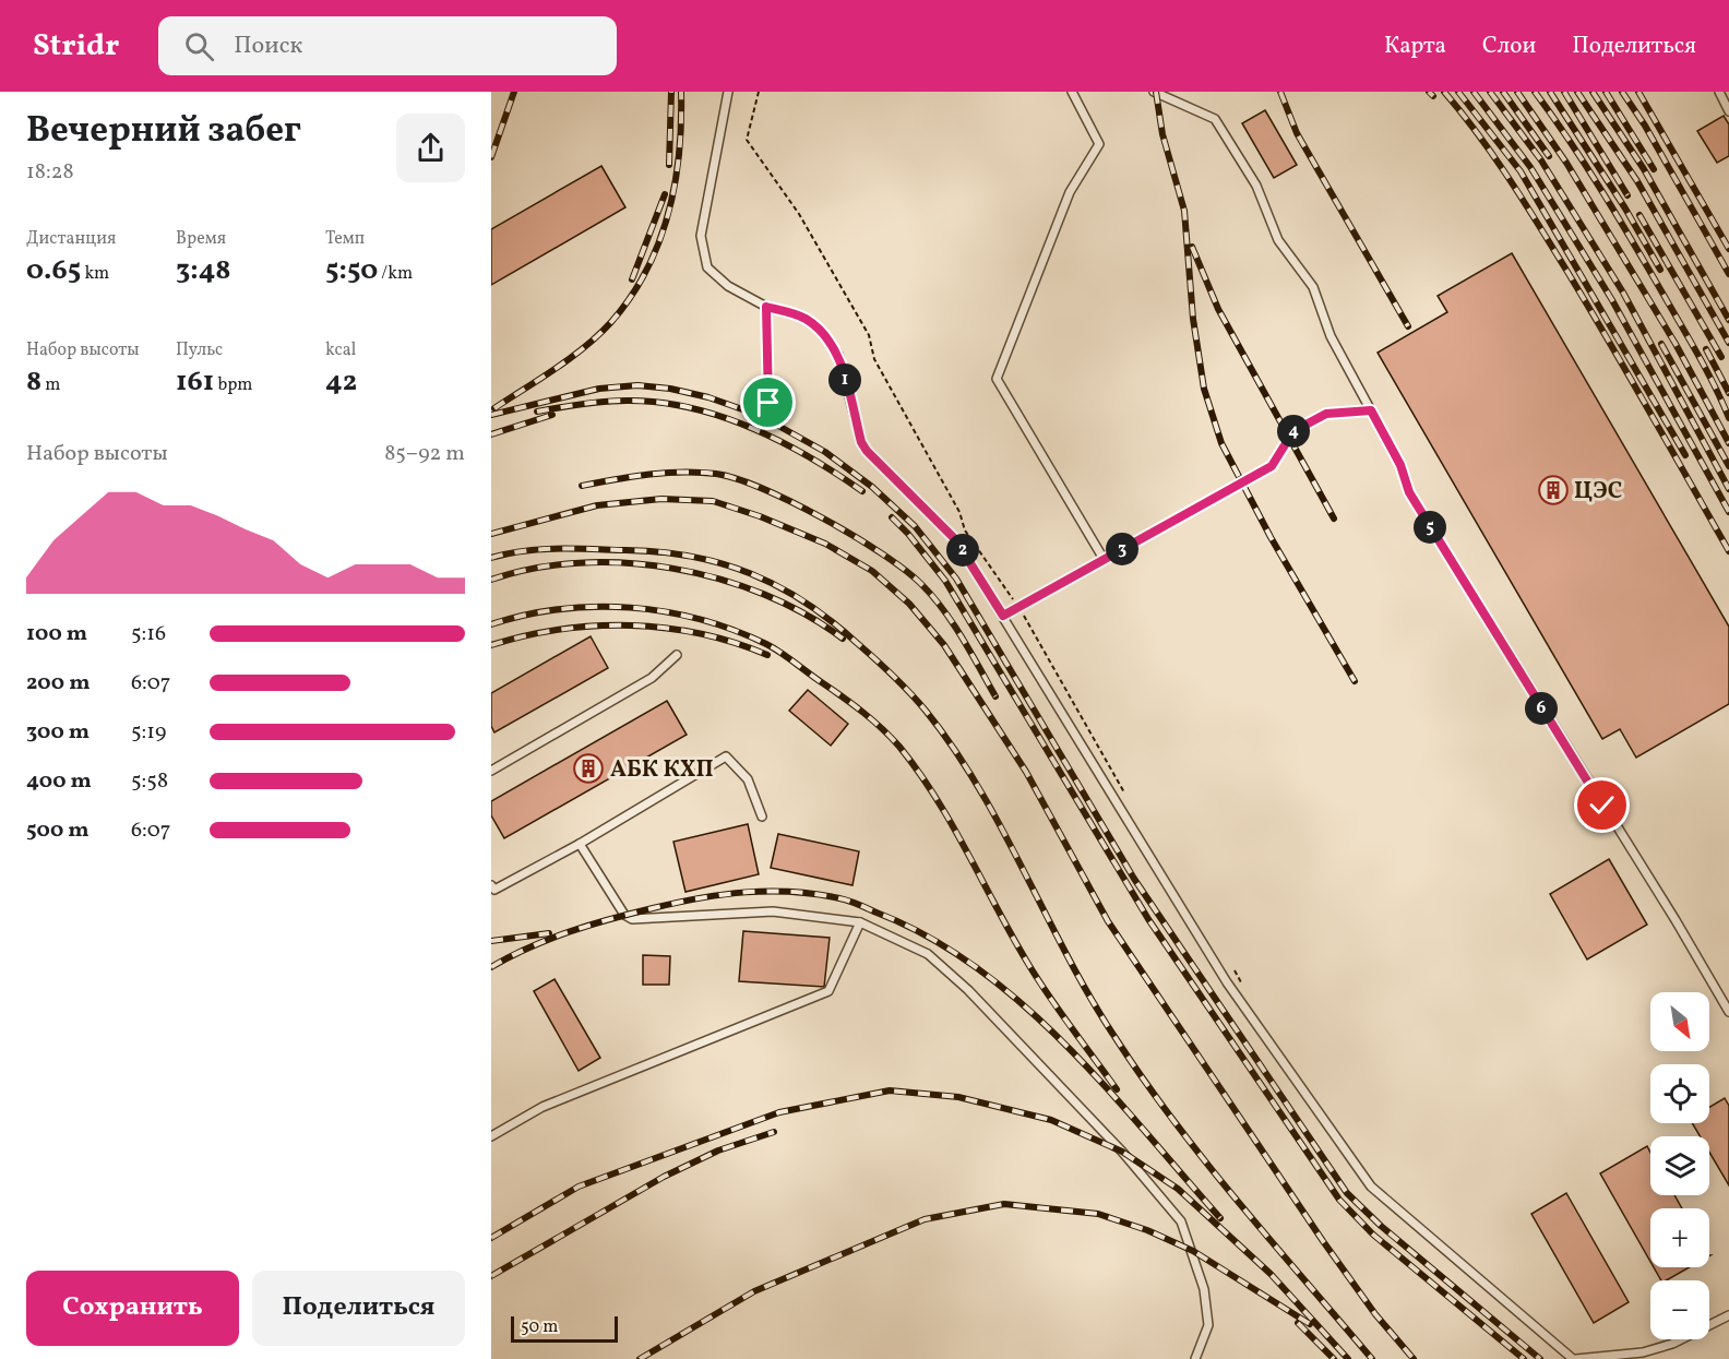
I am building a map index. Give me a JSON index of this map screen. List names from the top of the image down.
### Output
{
  "places": {
    "building": ["ЦЭС", "АБК КХП"]
  },
  "scale_bar": "50 m",
  "north": "bottom right",
  "page": {
    "header": "Stridr",
    "search": "Поиск",
    "nav": ["Карта", "Слои", "Поделиться"],
    "heading": ["Вечерний забег", "18:28"],
    "stats": [
      ["Дистанция", "0.65 km"],
      ["Время", "3:48"],
      ["Темп", "5:50 /km"],
      ["Набор высоты", "8 m"],
      ["Пульс", "161 bpm"],
      ["kcal", "42"]
    ],
    "pins": [
      "1",
      "4",
      "5",
      "3",
      "2",
      "6"
    ],
    "chart": ["Набор высоты", "85–92 m"],
    "list": [
      {
        "name": "100 m",
        "note": "5:16"
      },
      {
        "name": "200 m",
        "note": "6:07"
      },
      {
        "name": "300 m",
        "note": "5:19"
      },
      {
        "name": "400 m",
        "note": "5:58"
      },
      {
        "name": "500 m",
        "note": "6:07"
      }
    ],
    "map_buttons": ["+", "−"],
    "buttons": ["Сохранить", "Поделиться"],
    "scale": "50 m"
  }
}
